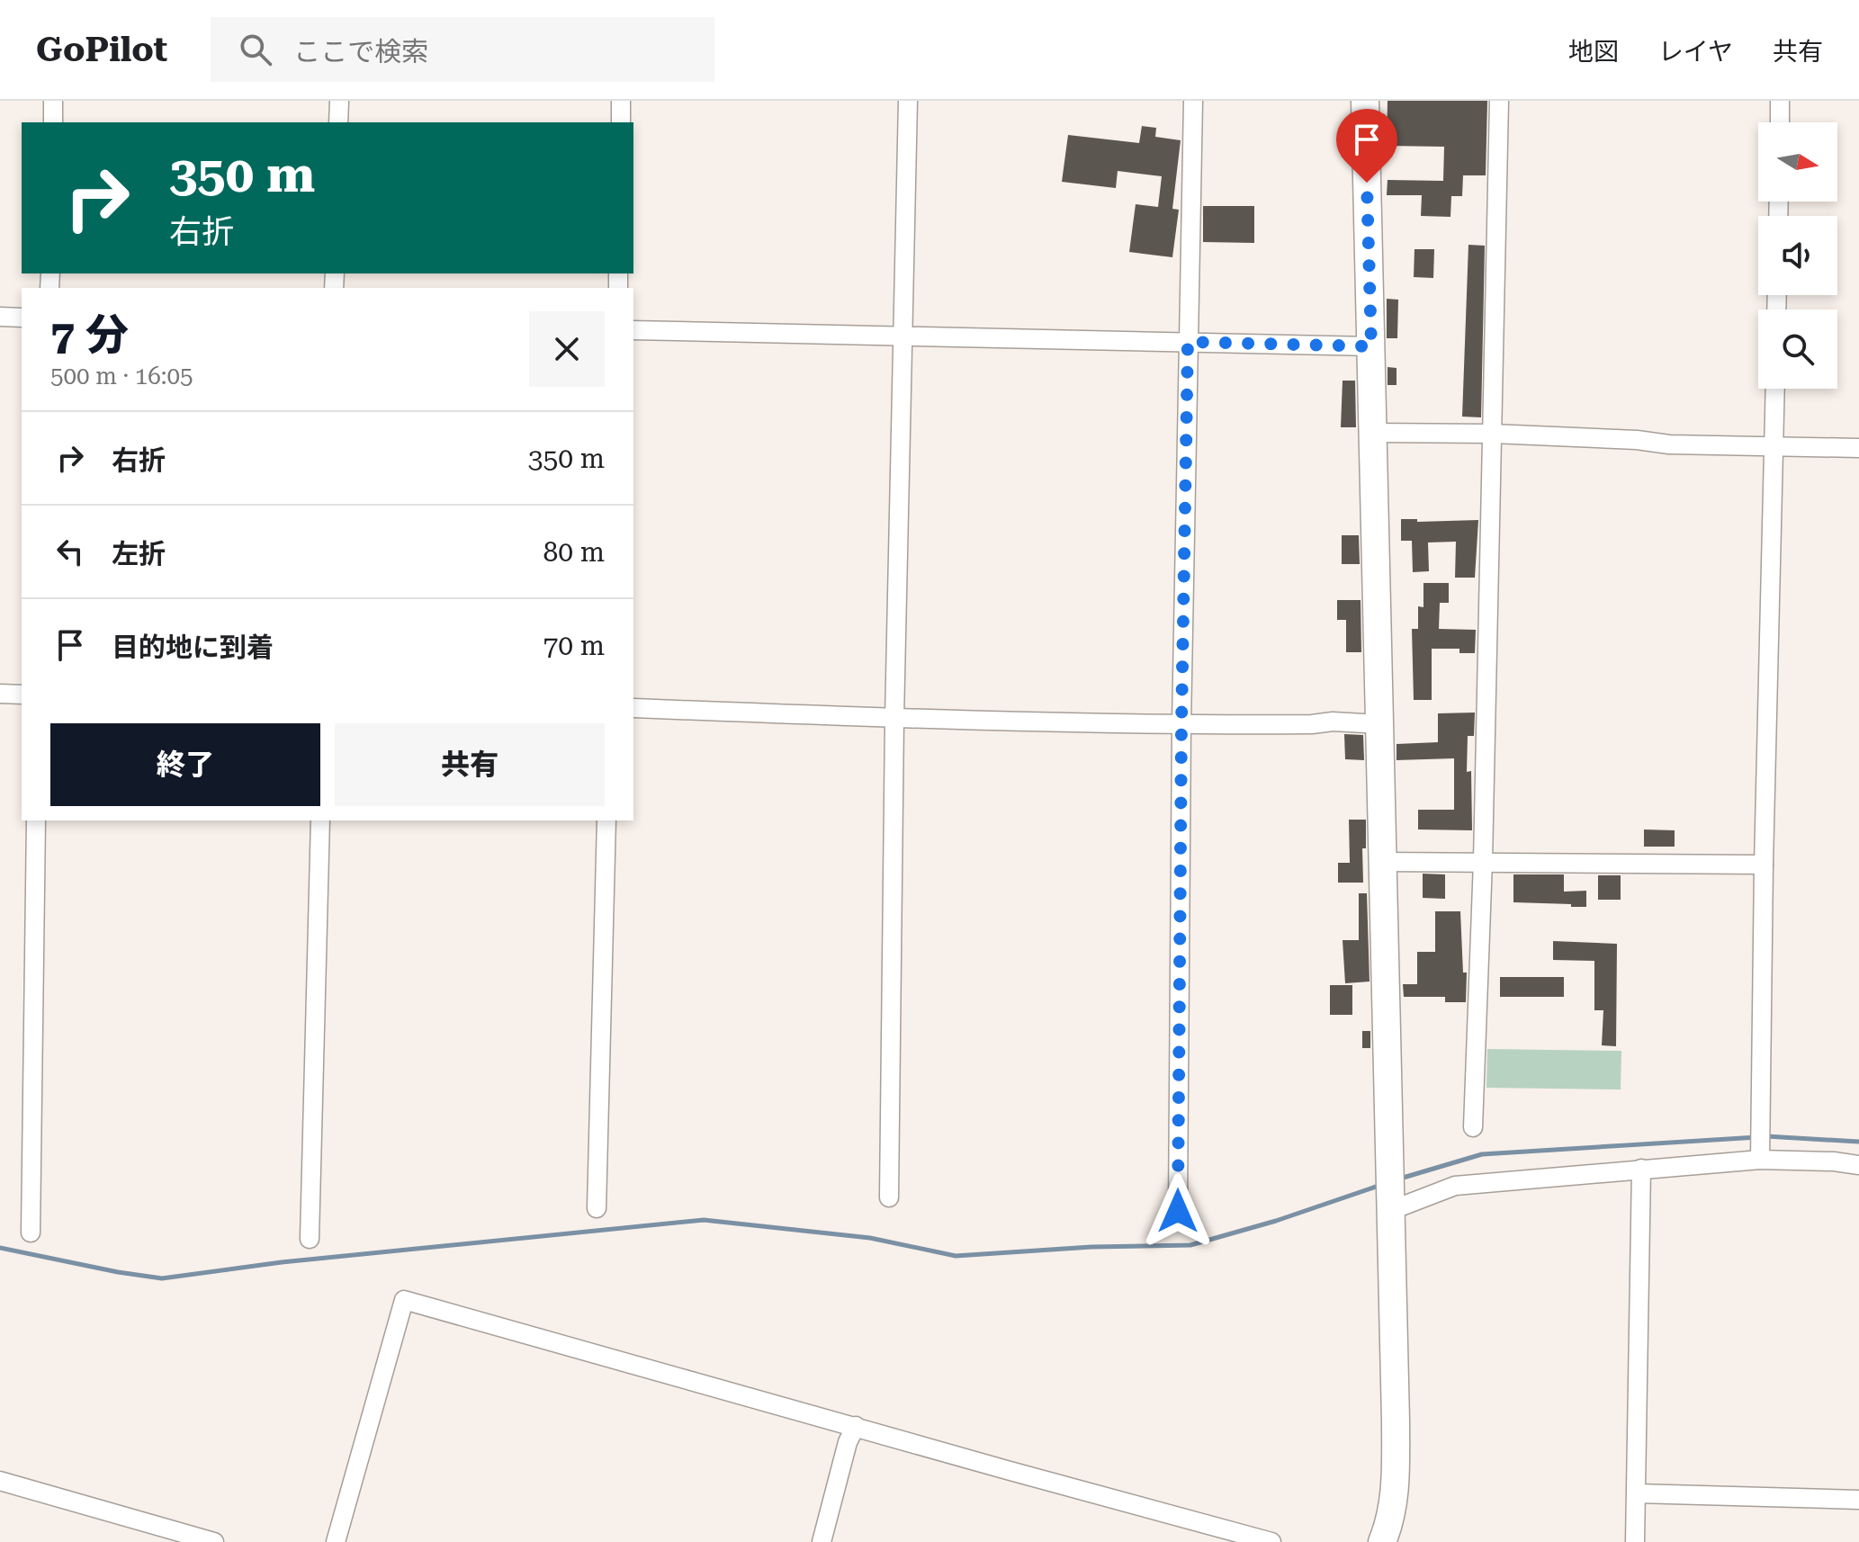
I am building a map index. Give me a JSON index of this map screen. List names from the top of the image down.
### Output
{
  "north": "right",
  "page": {
    "header": "GoPilot",
    "search": "ここで検索",
    "nav": ["地図", "レイヤ", "共有"],
    "turn": ["350 m", "右折"],
    "heading": ["7 分", "500 m · 16:05"],
    "list": [
      {
        "name": "右折",
        "value": "350 m"
      },
      {
        "name": "左折",
        "value": "80 m"
      },
      {
        "name": "目的地に到着",
        "value": "70 m"
      }
    ],
    "buttons": ["終了", "共有"]
  }
}
